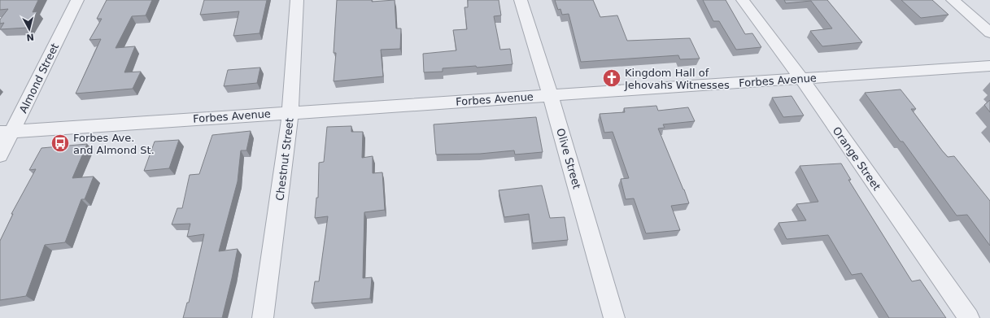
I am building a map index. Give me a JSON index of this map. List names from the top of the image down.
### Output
{
  "streets": {
    "street": [
      "Almond Street",
      "Forbes Avenue",
      "Olive Street",
      "Orange Street",
      "Chestnut Street"
    ]
  },
  "crossings": [
    ["Almond Street", "Forbes Avenue"],
    ["Forbes Avenue", "Olive Street"],
    ["Forbes Avenue", "Orange Street"],
    ["Forbes Avenue", "Chestnut Street"]
  ],
  "places": {
    "church": ["Kingdom Hall of Jehovahs Witnesses"],
    "bus stop": ["Forbes Ave. and Almond St."]
  },
  "north": "bottom"
}
